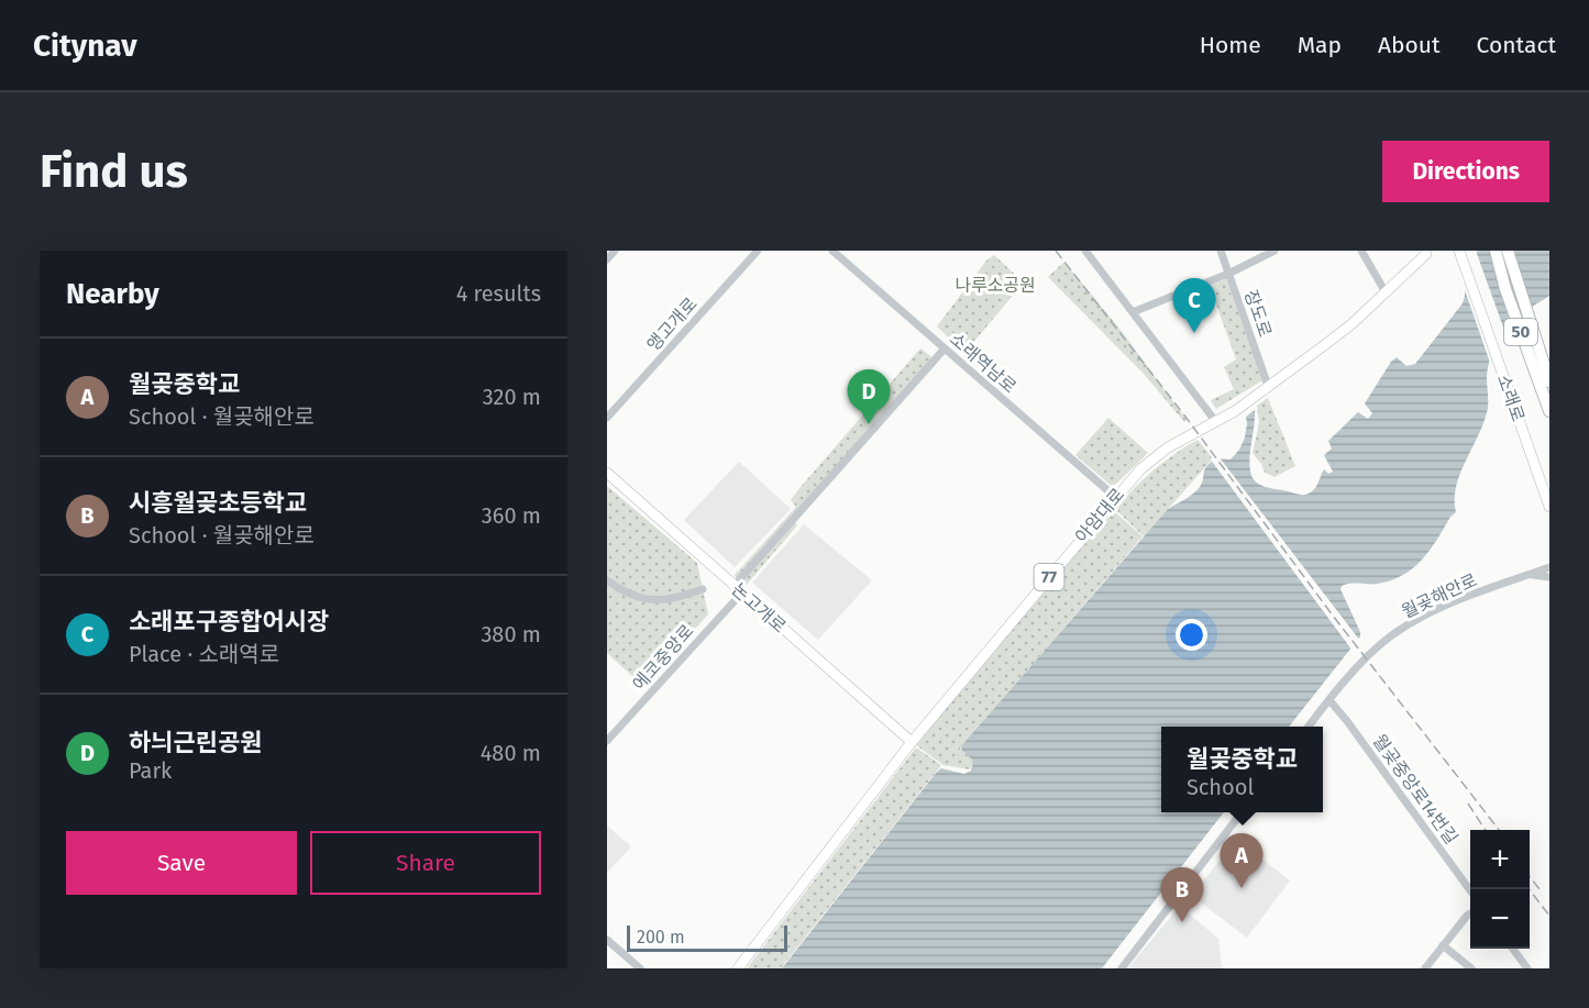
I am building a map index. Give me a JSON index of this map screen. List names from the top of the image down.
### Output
{
  "streets": {
    "highway": ["50"],
    "main road": [
      "소래로",
      "아암대로",
      "77",
      "논고개로"
    ],
    "street": [
      "장도로",
      "앵고개로",
      "소래역남로",
      "월곶해안로",
      "에코중앙로",
      "월곶중앙로14번길"
    ]
  },
  "crossings": [
    ["장도로", "아암대로"],
    ["소래역남로", "아암대로"],
    ["아암대로", "논고개로"],
    ["월곶해안로", "월곶중앙로14번길"],
    ["논고개로", "에코중앙로"]
  ],
  "parks": ["나루소공원"],
  "scale_bar": "200 m",
  "page": {
    "header": "Citynav",
    "nav": [
      "Home",
      "Map",
      "About",
      "Contact"
    ],
    "buttons": [
      "Directions",
      ["Save", "Share"]
    ],
    "title": "Find us",
    "heading": ["Nearby", "4 results"],
    "pins": [
      "C",
      "D",
      "A",
      "B"
    ],
    "list": [
      {
        "mark": "A",
        "name": "월곶중학교",
        "note": "School · 월곶해안로",
        "value": "320 m"
      },
      {
        "mark": "B",
        "name": "시흥월곶초등학교",
        "note": "School · 월곶해안로",
        "value": "360 m"
      },
      {
        "mark": "C",
        "name": "소래포구종합어시장",
        "note": "Place · 소래역로",
        "value": "380 m"
      },
      {
        "mark": "D",
        "name": "하늬근린공원",
        "note": "Park",
        "value": "480 m"
      }
    ],
    "popup": ["월곶중학교", "School"],
    "map_buttons": ["+", "−"],
    "scale": "200 m"
  }
}
